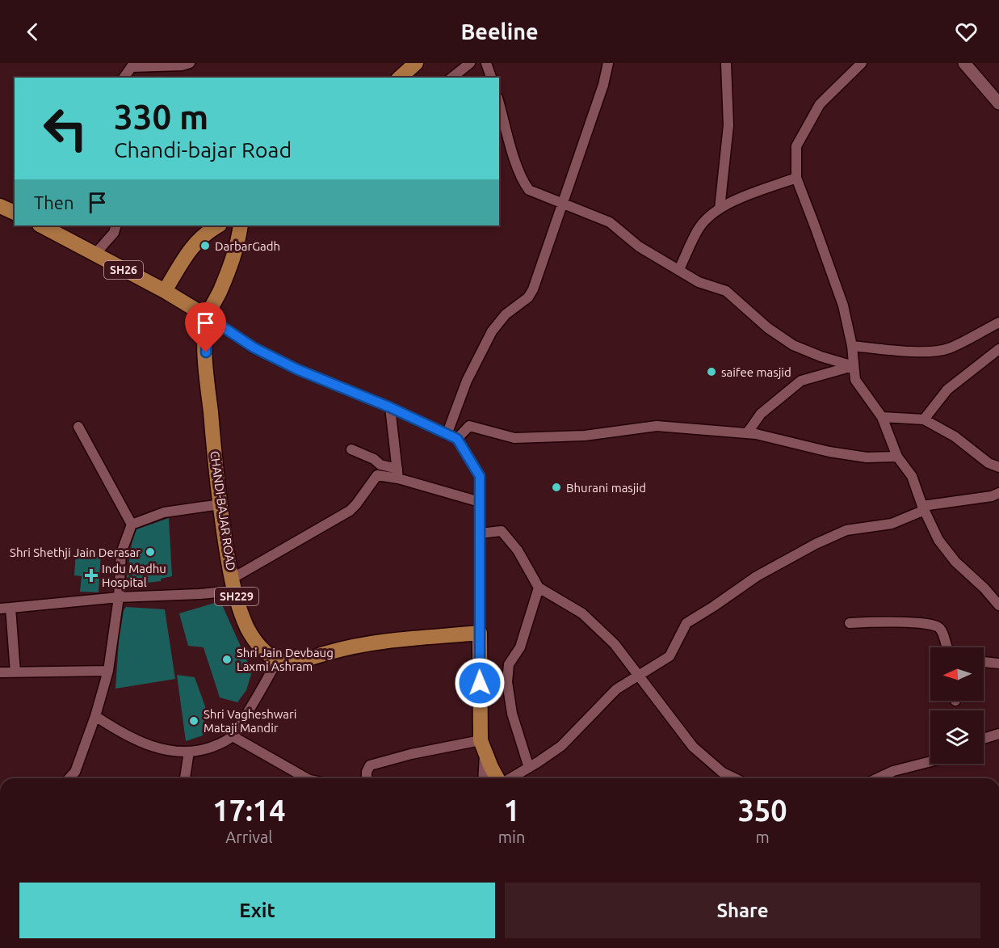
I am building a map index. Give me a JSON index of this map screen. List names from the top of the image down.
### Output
{
  "streets": {
    "main road": ["SH26", "CHANDI-BAJAR ROAD", "SH229"]
  },
  "crossings": [
    ["SH26", "CHANDI-BAJAR ROAD"]
  ],
  "places": {
    "other": [
      "DarbarGadh",
      "saifee masjid",
      "Bhurani masjid",
      "Shri Shethji Jain Derasar",
      "Shri Jain Devbaug Laxmi Ashram",
      "Shri Vagheshwari Mataji Mandir"
    ],
    "health": ["Indu Madhu Hospital"]
  },
  "north": "left",
  "page": {
    "header": "Beeline",
    "turn": ["330 m", "Chandi-bajar Road"],
    "then": "Then",
    "eta": [
      "17:14",
      "Arrival",
      "1",
      "min",
      "350",
      "m"
    ],
    "buttons": ["Exit", "Share"]
  }
}
